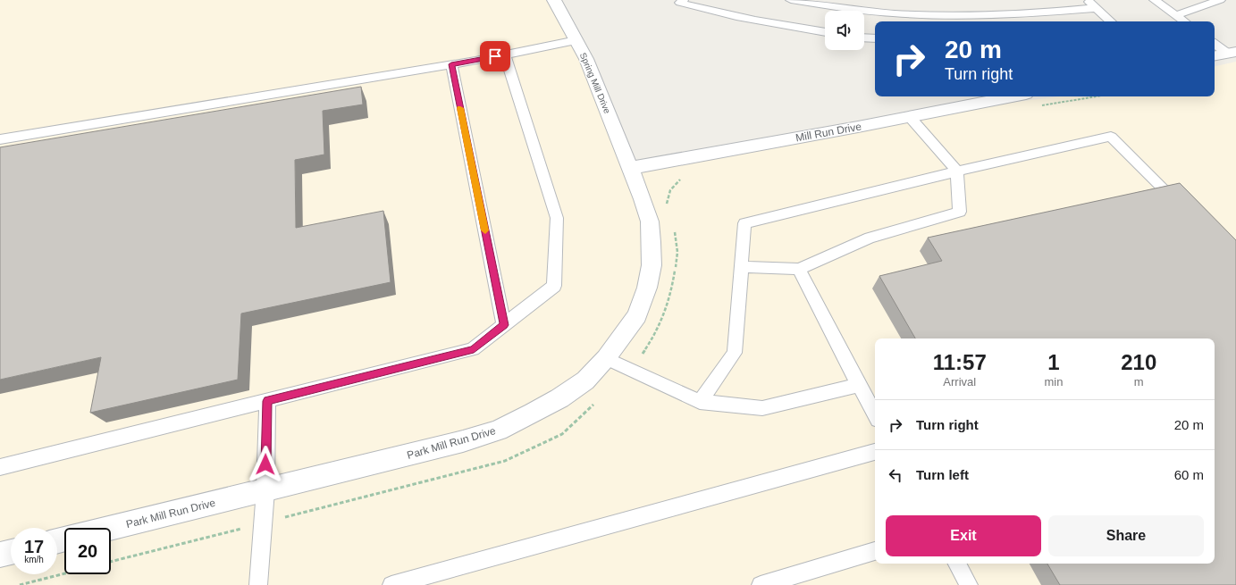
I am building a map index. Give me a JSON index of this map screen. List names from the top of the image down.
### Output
{
  "streets": {
    "street": ["Spring Mill Drive", "Mill Run Drive", "Park Mill Run Drive"]
  },
  "crossings": [
    ["Spring Mill Drive", "Mill Run Drive"],
    ["Spring Mill Drive", "Park Mill Run Drive"],
    ["Mill Run Drive", "Park Mill Run Drive"]
  ],
  "page": {
    "turn": ["20 m", "Turn right"],
    "eta": [
      "11:57",
      "Arrival",
      "1",
      "min",
      "210",
      "m"
    ],
    "list": [
      {
        "name": "Turn right",
        "value": "20 m"
      },
      {
        "name": "Turn left",
        "value": "60 m"
      }
    ],
    "buttons": ["Exit", "Share"],
    "speed": "17 km/h",
    "limit": "20"
  }
}
